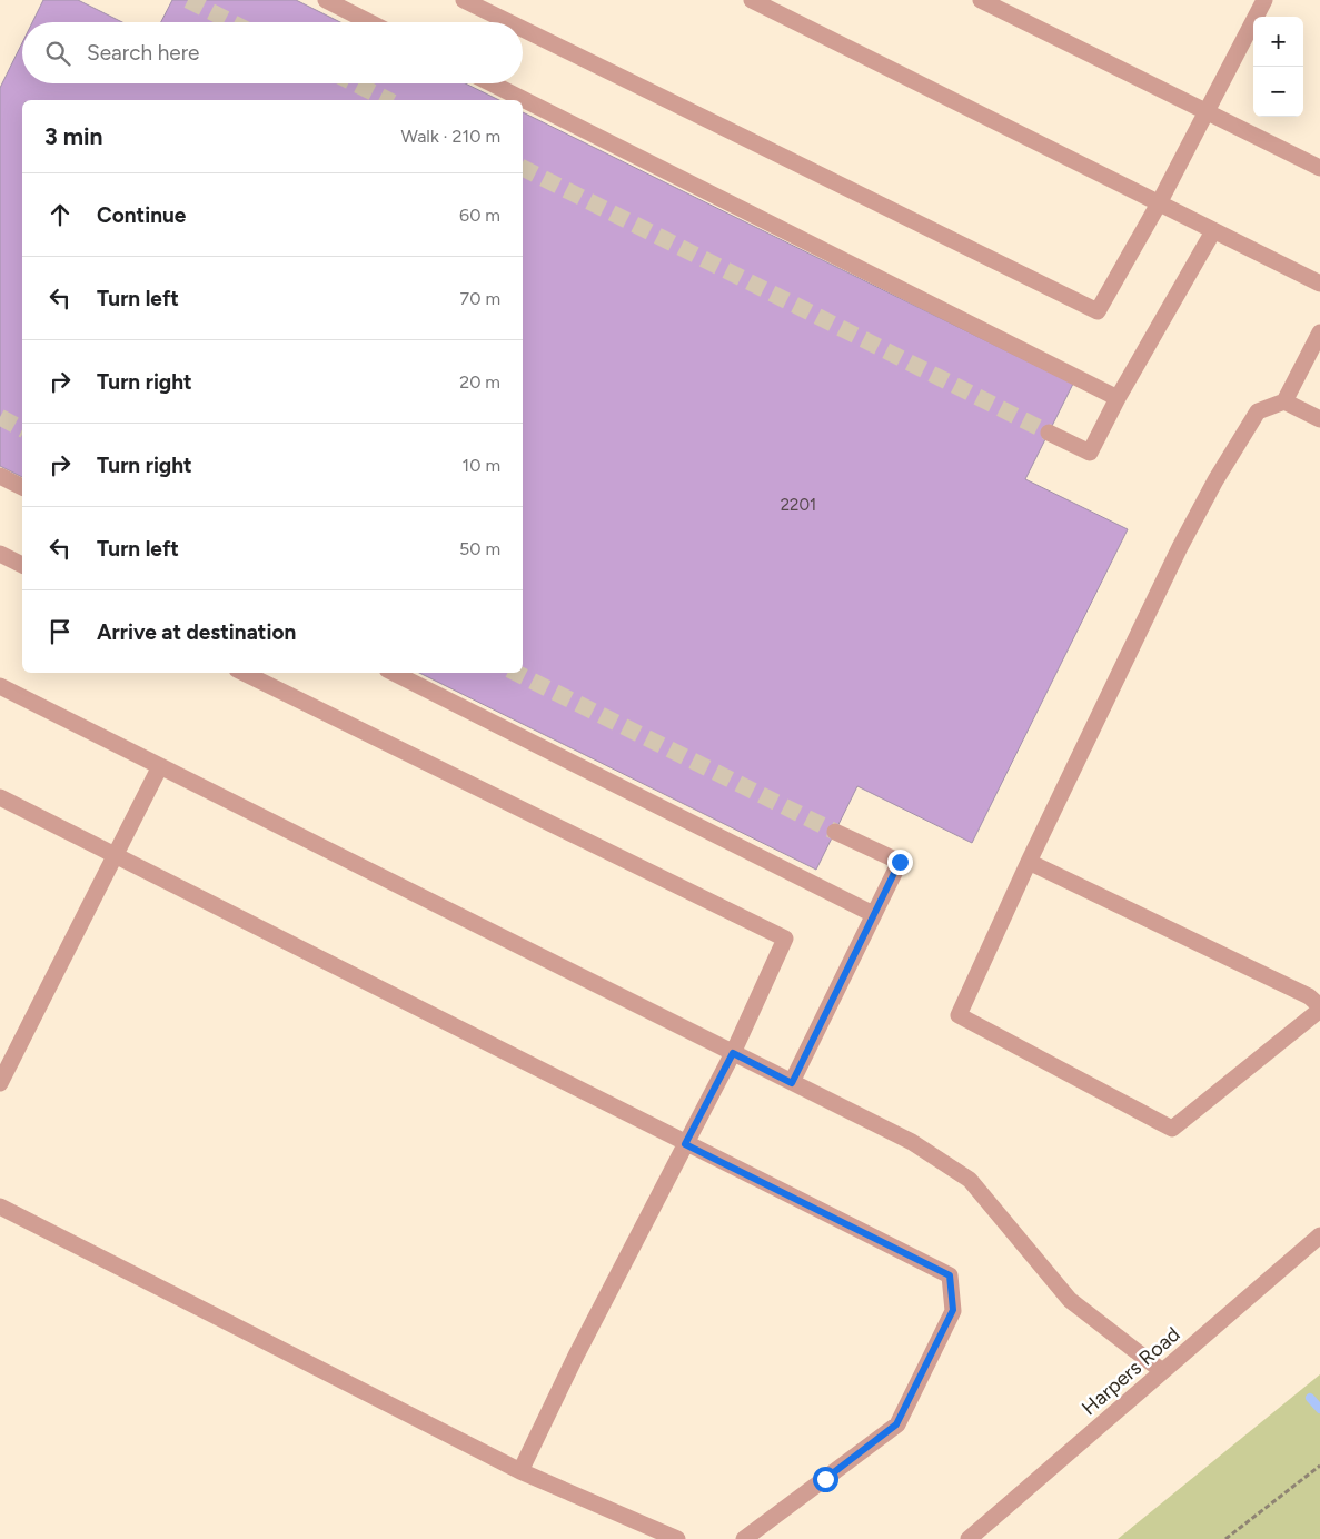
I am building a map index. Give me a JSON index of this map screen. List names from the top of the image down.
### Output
{
  "streets": {
    "street": ["Harpers Road"]
  },
  "house_numbers": ["2201"],
  "page": {
    "map_buttons": ["+", "−"],
    "search": "Search here",
    "heading": ["3 min", "Walk · 210 m"],
    "list": [
      ["Continue", "60 m"],
      ["Turn left", "70 m"],
      ["Turn right", "20 m"],
      ["Turn right", "10 m"],
      ["Turn left", "50 m"],
      "Arrive at destination"
    ]
  }
}
